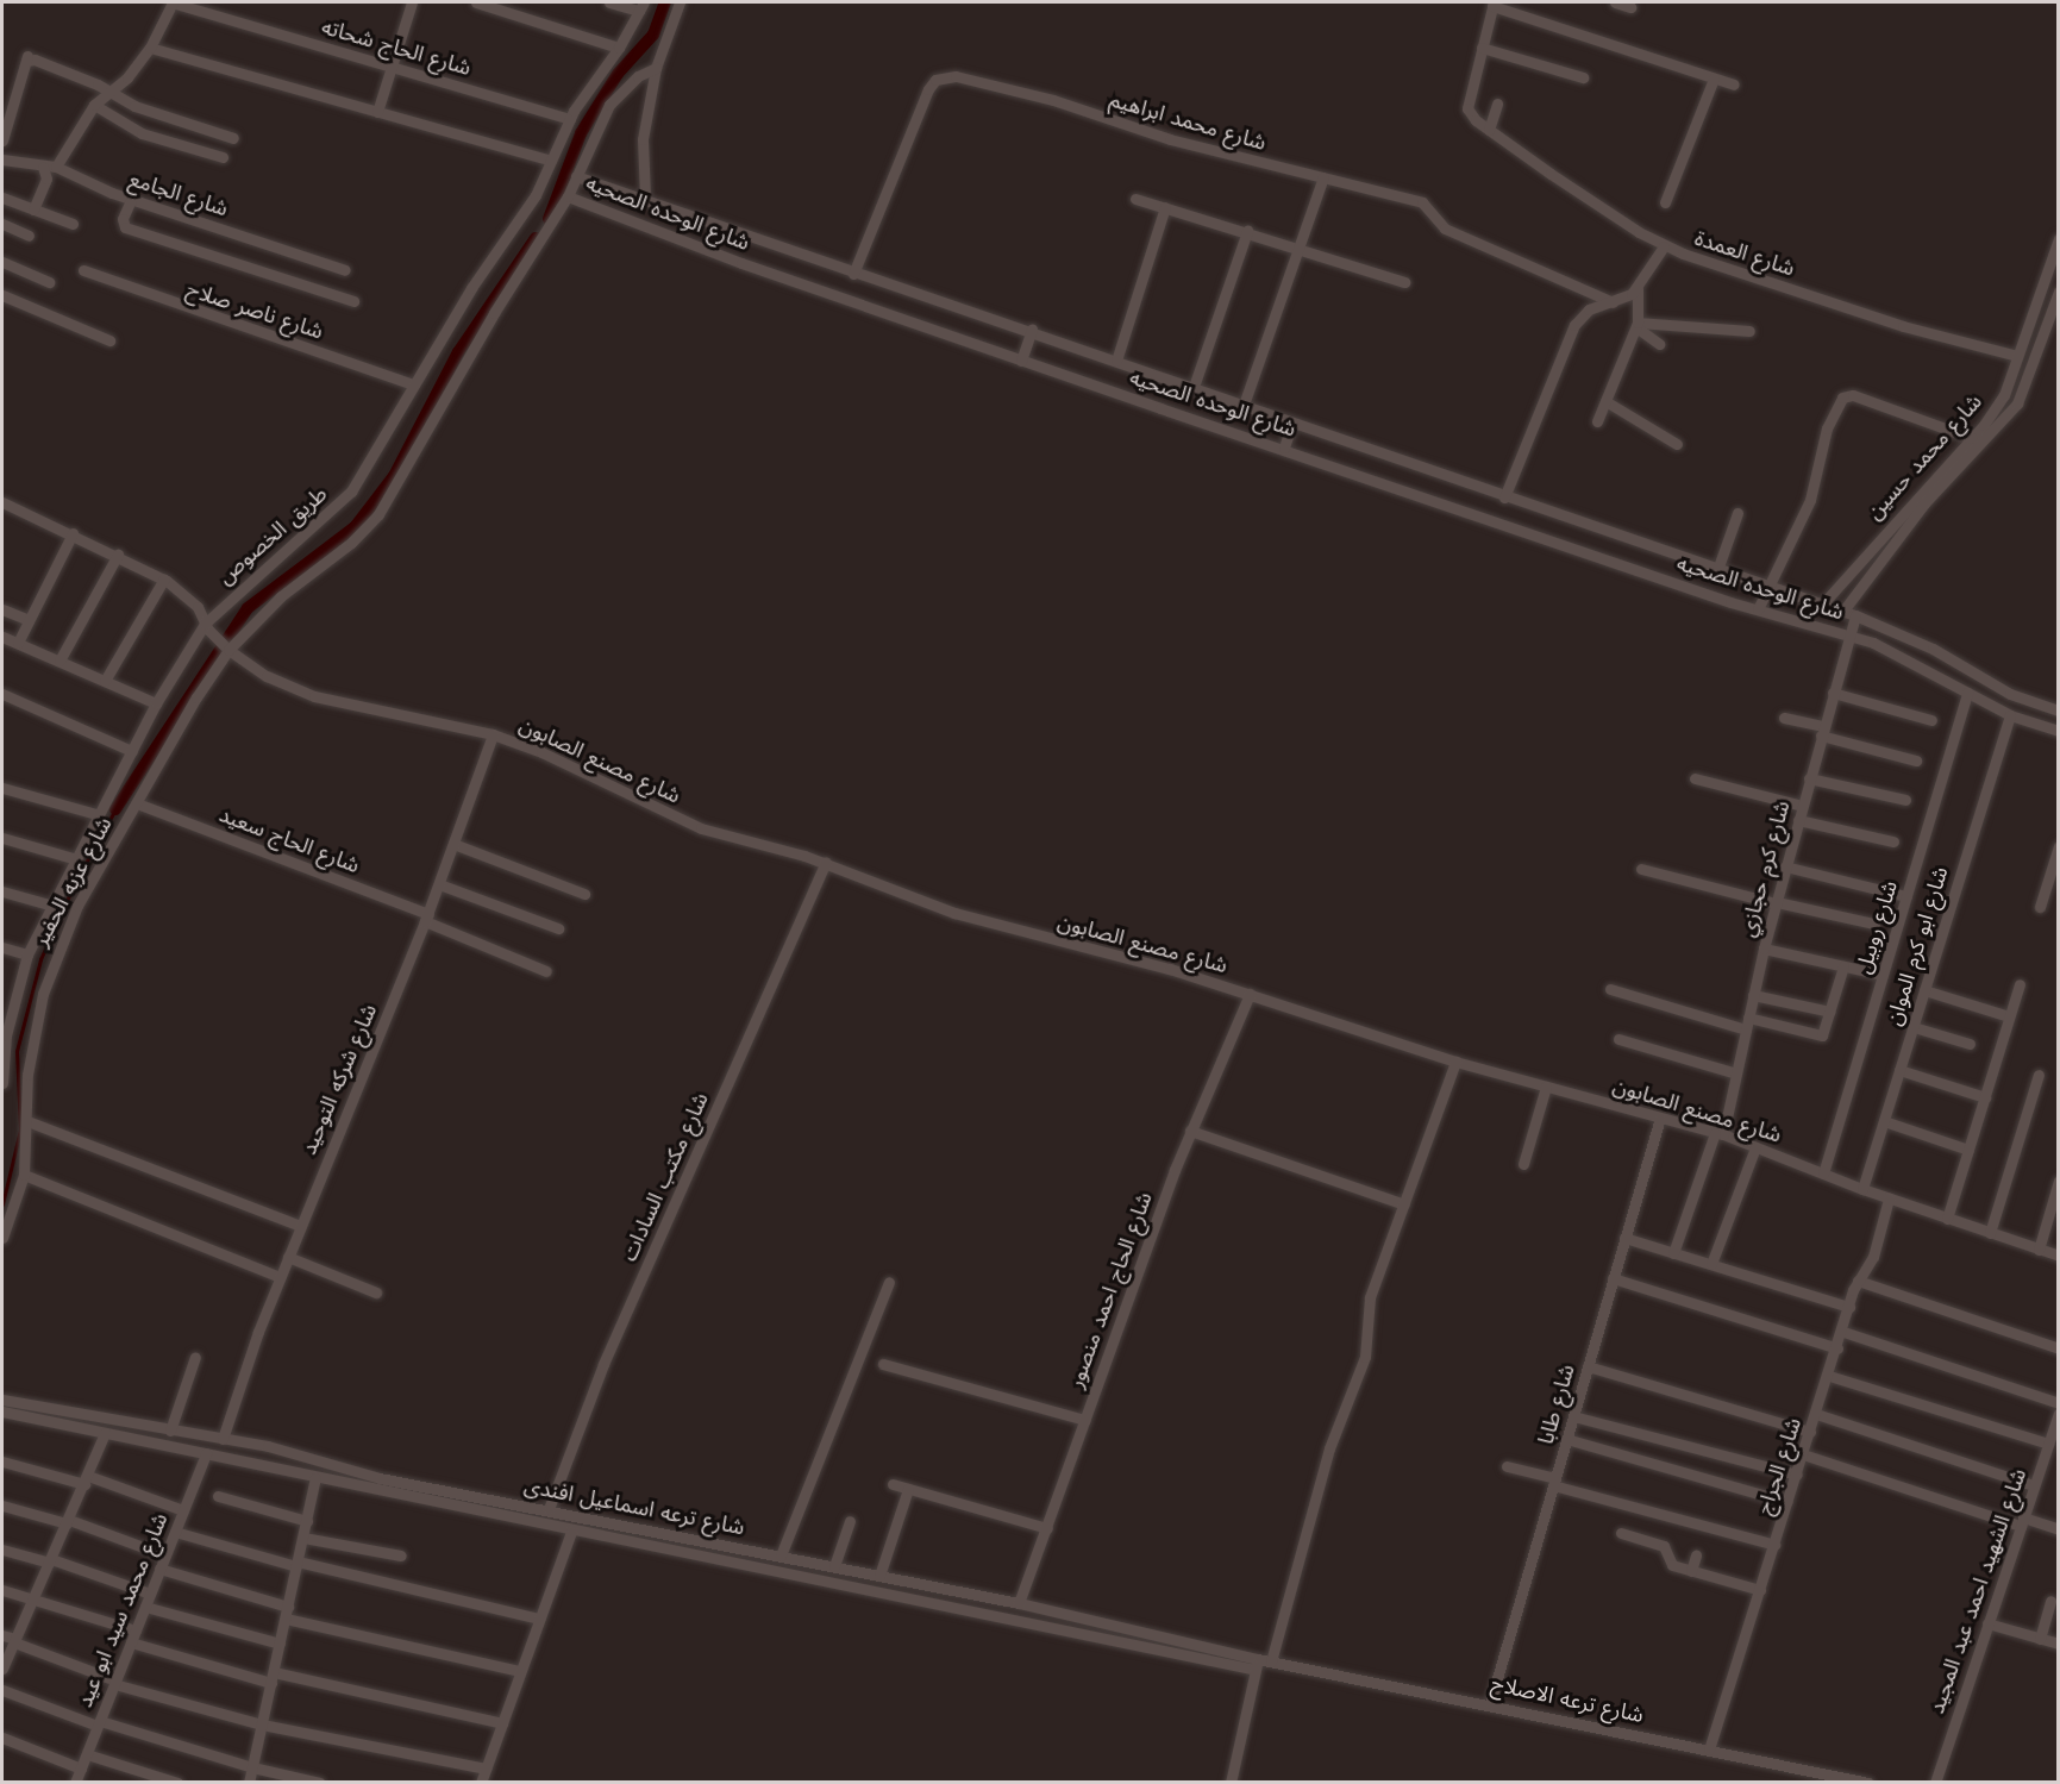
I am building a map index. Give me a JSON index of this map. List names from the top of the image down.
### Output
{
  "streets": {
    "street": [
      "شارع الحاج شحاته",
      "شارع محمد ابراهيم",
      "شارع الجامع",
      "شارع الوحده الصحيه",
      "شارع العمدة",
      "شارع ناصر صلاح",
      "شارع محمد حسين",
      "طريق الخصوص",
      "شارع مصنع الصابون",
      "شارع الحاج سعيد",
      "شارع كرم حجازي",
      "شارع عزبه الحفير",
      "شارع روبيل",
      "شارع ابو كرم الموان",
      "شارع شركه التوحيد",
      "شارع مكتب السادات",
      "شارع الحاج احمد منصور",
      "شارع طابا",
      "شارع الجراج",
      "شارع ترعه اسماعيل افندى",
      "شارع الشهيد احمد عبد المجيد",
      "شارع محمد سيد ابو عيد",
      "شارع ترعه الاصلاح"
    ]
  },
  "crossings": [
    ["شارع الحاج شحاته", "طريق الخصوص"],
    ["شارع محمد ابراهيم", "شارع الوحده الصحيه"],
    ["شارع الوحده الصحيه", "شارع محمد حسين"],
    ["شارع الوحده الصحيه", "شارع كرم حجازي"],
    ["شارع الوحده الصحيه", "شارع عزبه الحفير"],
    ["شارع الوحده الصحيه", "شارع روبيل"],
    ["شارع الوحده الصحيه", "شارع ابو كرم الموان"],
    ["شارع العمدة", "شارع محمد حسين"],
    ["شارع ناصر صلاح", "طريق الخصوص"],
    ["طريق الخصوص", "شارع مصنع الصابون"],
    ["شارع مصنع الصابون", "شارع كرم حجازي"],
    ["شارع مصنع الصابون", "شارع عزبه الحفير"],
    ["شارع مصنع الصابون", "شارع روبيل"],
    ["شارع مصنع الصابون", "شارع ابو كرم الموان"],
    ["شارع مصنع الصابون", "شارع شركه التوحيد"],
    ["شارع مصنع الصابون", "شارع مكتب السادات"],
    ["شارع مصنع الصابون", "شارع الحاج احمد منصور"],
    ["شارع مصنع الصابون", "شارع طابا"],
    ["شارع مصنع الصابون", "شارع الجراج"],
    ["شارع الحاج سعيد", "شارع عزبه الحفير"],
    ["شارع الحاج سعيد", "شارع شركه التوحيد"],
    ["شارع شركه التوحيد", "شارع ترعه اسماعيل افندى"],
    ["شارع مكتب السادات", "شارع ترعه اسماعيل افندى"],
    ["شارع الحاج احمد منصور", "شارع ترعه اسماعيل افندى"],
    ["شارع طابا", "شارع ترعه الاصلاح"],
    ["شارع الجراج", "شارع ترعه الاصلاح"],
    ["شارع ترعه اسماعيل افندى", "شارع محمد سيد ابو عيد"],
    ["شارع ترعه اسماعيل افندى", "شارع ترعه الاصلاح"]
  ]
}
